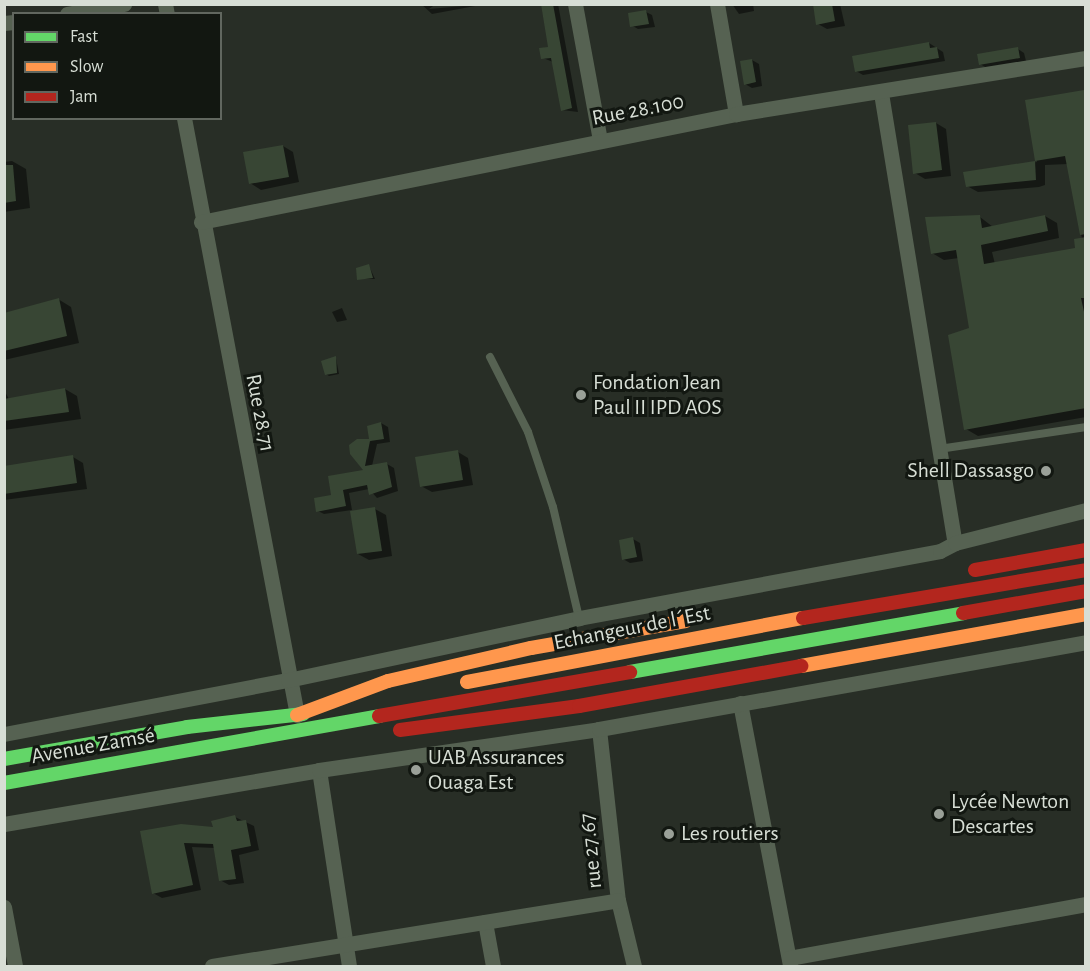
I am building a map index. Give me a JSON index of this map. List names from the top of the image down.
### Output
{
  "streets": {
    "highway": ["Echangeur de l´Est", "Avenue Zamsé"],
    "street": ["Rue 28.100", "Rue 28.71", "rue 27.67"]
  },
  "crossings": [
    ["Rue 28.100", "Rue 28.71"],
    ["Rue 28.71", "Avenue Zamsé"],
    ["Echangeur de l´Est", "Avenue Zamsé"]
  ],
  "places": [
    "Fondation Jean Paul II IPD AOS",
    "Shell Dassasgo",
    "UAB Assurances Ouaga Est",
    "Lycée Newton Descartes",
    "Les routiers"
  ],
  "legend": ["Fast", "Slow", "Jam"]
}
